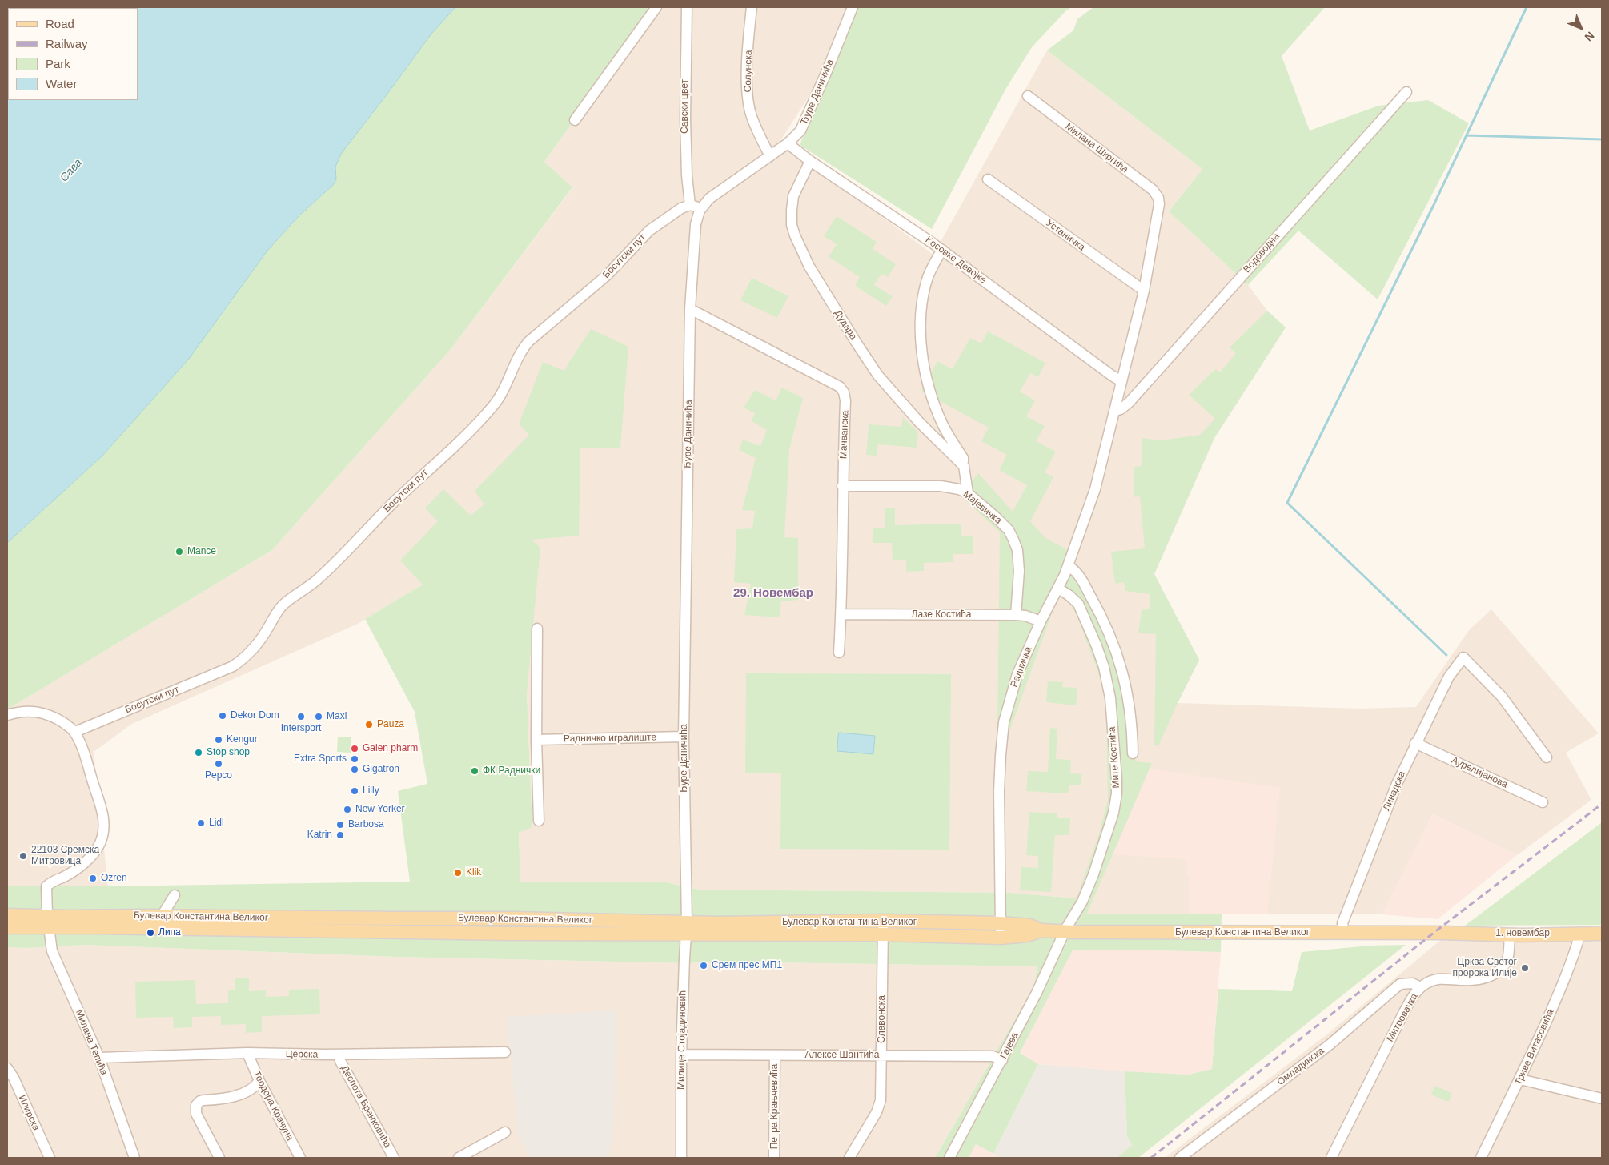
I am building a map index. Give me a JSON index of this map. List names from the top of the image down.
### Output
{
  "streets": {
    "main road": ["Булевар Константина Великог", "1. новембар"],
    "street": [
      "Солунска",
      "Ђуре Даничића",
      "Савски цвет",
      "Милана Шкргића",
      "Устаничка",
      "Водоводна",
      "Босутски пут",
      "Косовке Девојке",
      "Дудара",
      "Мачванска",
      "Мајевичка",
      "Лазе Костића",
      "Радничка",
      "Радничко игралиште",
      "Мите Костића",
      "Аурелијанова",
      "Ливадска",
      "Митровачка",
      "Славонска",
      "Милице Стојадиновић",
      "Милана Тепића",
      "Гајева",
      "Триве Витасовића",
      "Церска",
      "Алексе Шантића",
      "Омладинска",
      "Теодора Крачуна",
      "Деспота Бранковића",
      "Петра Крањчевића",
      "Илирска"
    ]
  },
  "crossings": [
    ["Солунска", "Ђуре Даничића"],
    ["Ђуре Даничића", "Косовке Девојке"],
    ["Ђуре Даничића", "Мачванска"],
    ["Ђуре Даничића", "Радничко игралиште"],
    ["Ђуре Даничића", "Булевар Константина Великог"],
    ["Ђуре Даничића", "Милице Стојадиновић"],
    ["Савски цвет", "Босутски пут"],
    ["Милана Шкргића", "Устаничка"],
    ["Водоводна", "Радничка"],
    ["Босутски пут", "Милана Тепића"],
    ["Косовке Девојке", "Дудара"],
    ["Мачванска", "Мајевичка"],
    ["Мачванска", "Лазе Костића"],
    ["Мајевичка", "Лазе Костића"],
    ["Лазе Костића", "Радничка"],
    ["Радничка", "Мите Костића"],
    ["Радничка", "Булевар Константина Великог"],
    ["Мите Костића", "Булевар Константина Великог"],
    ["Мите Костића", "Гајева"],
    ["Аурелијанова", "Ливадска"],
    ["Ливадска", "Булевар Константина Великог"],
    ["Булевар Константина Великог", "1. новембар"],
    ["Булевар Константина Великог", "Славонска"],
    ["Булевар Константина Великог", "Милице Стојадиновић"],
    ["Булевар Константина Великог", "Милана Тепића"],
    ["Булевар Константина Великог", "Гајева"],
    ["1. новембар", "Митровачка"],
    ["1. новембар", "Триве Витасовића"],
    ["Митровачка", "Омладинска"],
    ["Славонска", "Алексе Шантића"],
    ["Милице Стојадиновић", "Алексе Шантића"],
    ["Милана Тепића", "Церска"],
    ["Гајева", "Алексе Шантића"],
    ["Церска", "Теодора Крачуна"],
    ["Церска", "Деспота Бранковића"],
    ["Алексе Шантића", "Петра Крањчевића"]
  ],
  "districts": ["29. Новембар"],
  "water": ["Сава"],
  "places": [
    "Mance",
    "Dekor Dom",
    "Intersport",
    "Maxi",
    "Pauza",
    "Kengur",
    "Galen pharm",
    "Stop shop",
    "Extra Sports",
    "Pepco",
    "Gigatron",
    "ФК Раднички",
    "Lilly",
    "New Yorker",
    "Lidl",
    "Barbosa",
    "Katrin",
    "22103 Сремска Митровица",
    "Klik",
    "Ozren",
    "Липа",
    "Срем прес МП1",
    "Црква Светог пророка Илије"
  ],
  "legend": [
    "Road",
    "Railway",
    "Park",
    "Water"
  ],
  "north": "bottom right"
}
